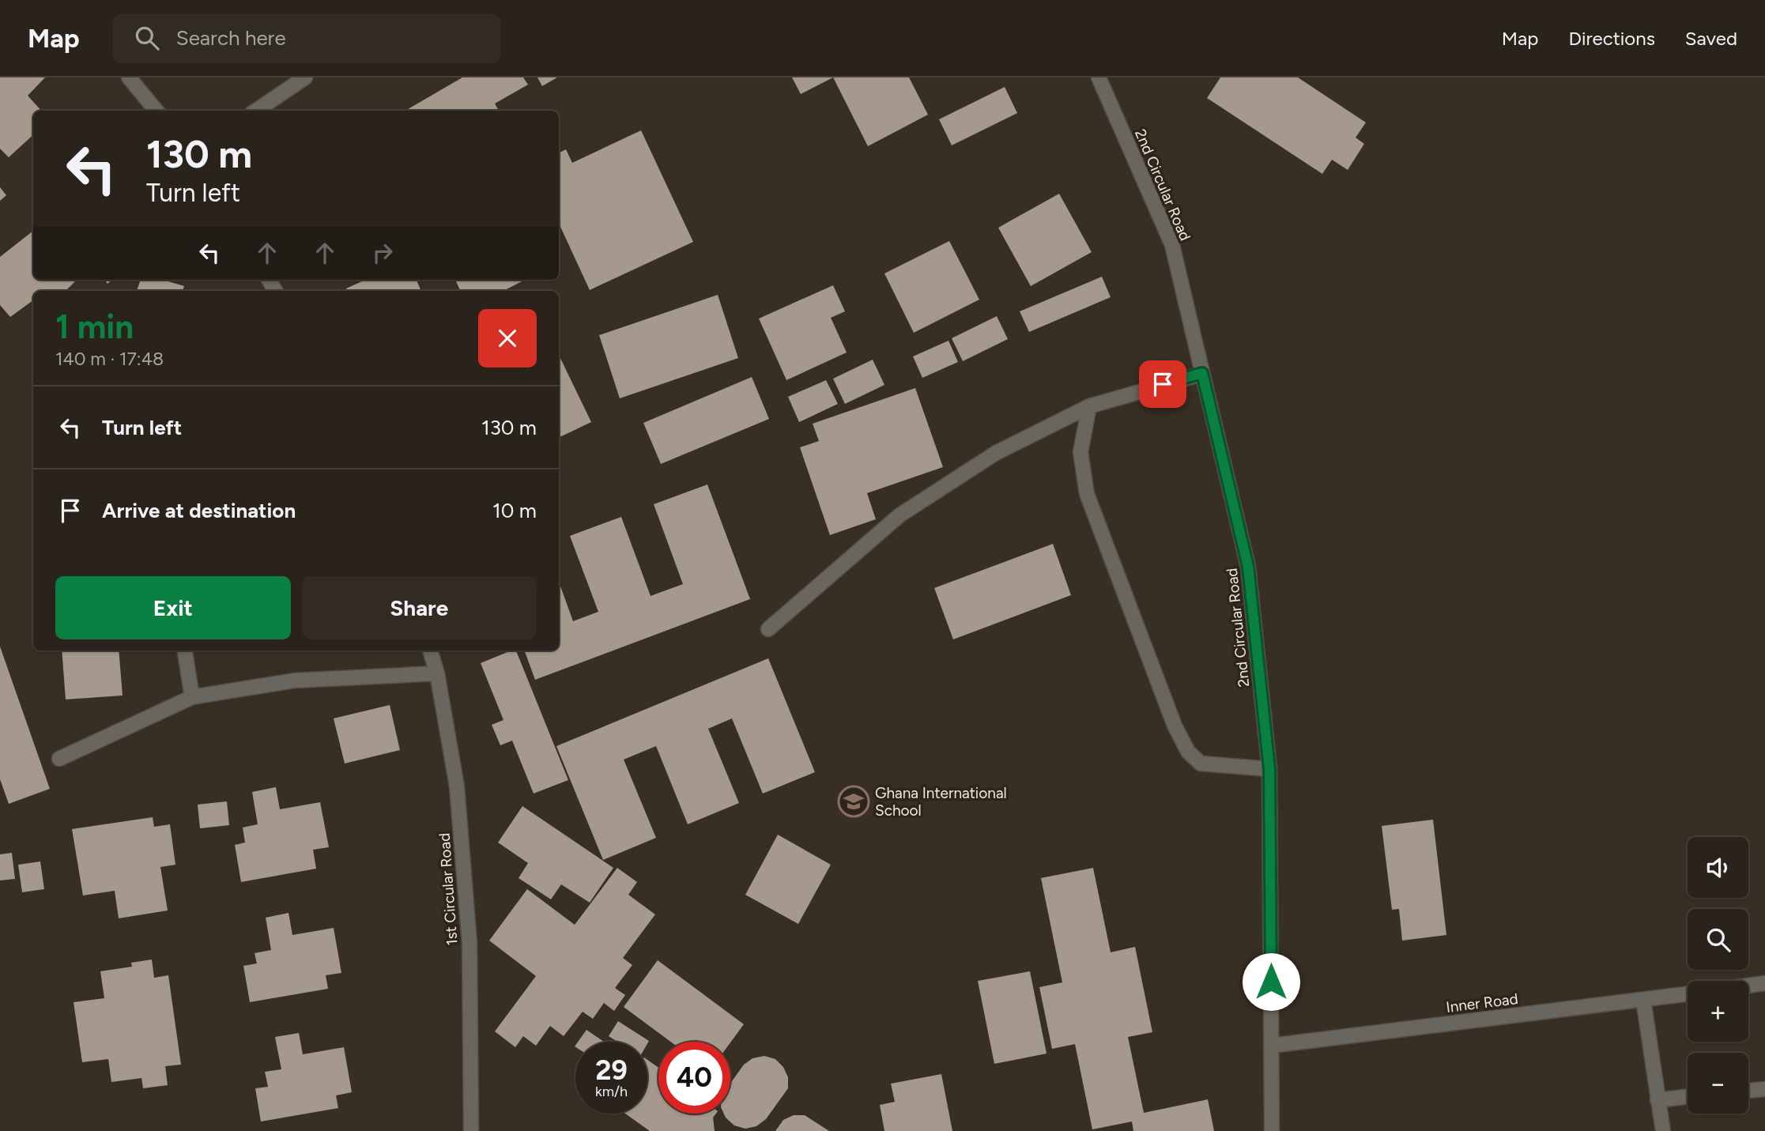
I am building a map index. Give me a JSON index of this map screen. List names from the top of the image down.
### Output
{
  "streets": {
    "street": ["2nd Circular Road", "1st Circular Road", "Inner Road"]
  },
  "crossings": [
    ["2nd Circular Road", "Inner Road"]
  ],
  "places": {
    "school or university": ["Ghana International School"]
  },
  "page": {
    "header": "Map",
    "search": "Search here",
    "nav": ["Map", "Directions", "Saved"],
    "turn": ["130 m", "Turn left"],
    "heading": ["1 min", "140 m · 17:48"],
    "list": [
      {
        "name": "Turn left",
        "value": "130 m"
      },
      {
        "name": "Arrive at destination",
        "value": "10 m"
      }
    ],
    "buttons": ["Exit", "Share"],
    "map_buttons": ["+", "−"],
    "speed": "29 km/h",
    "limit": "40"
  }
}
